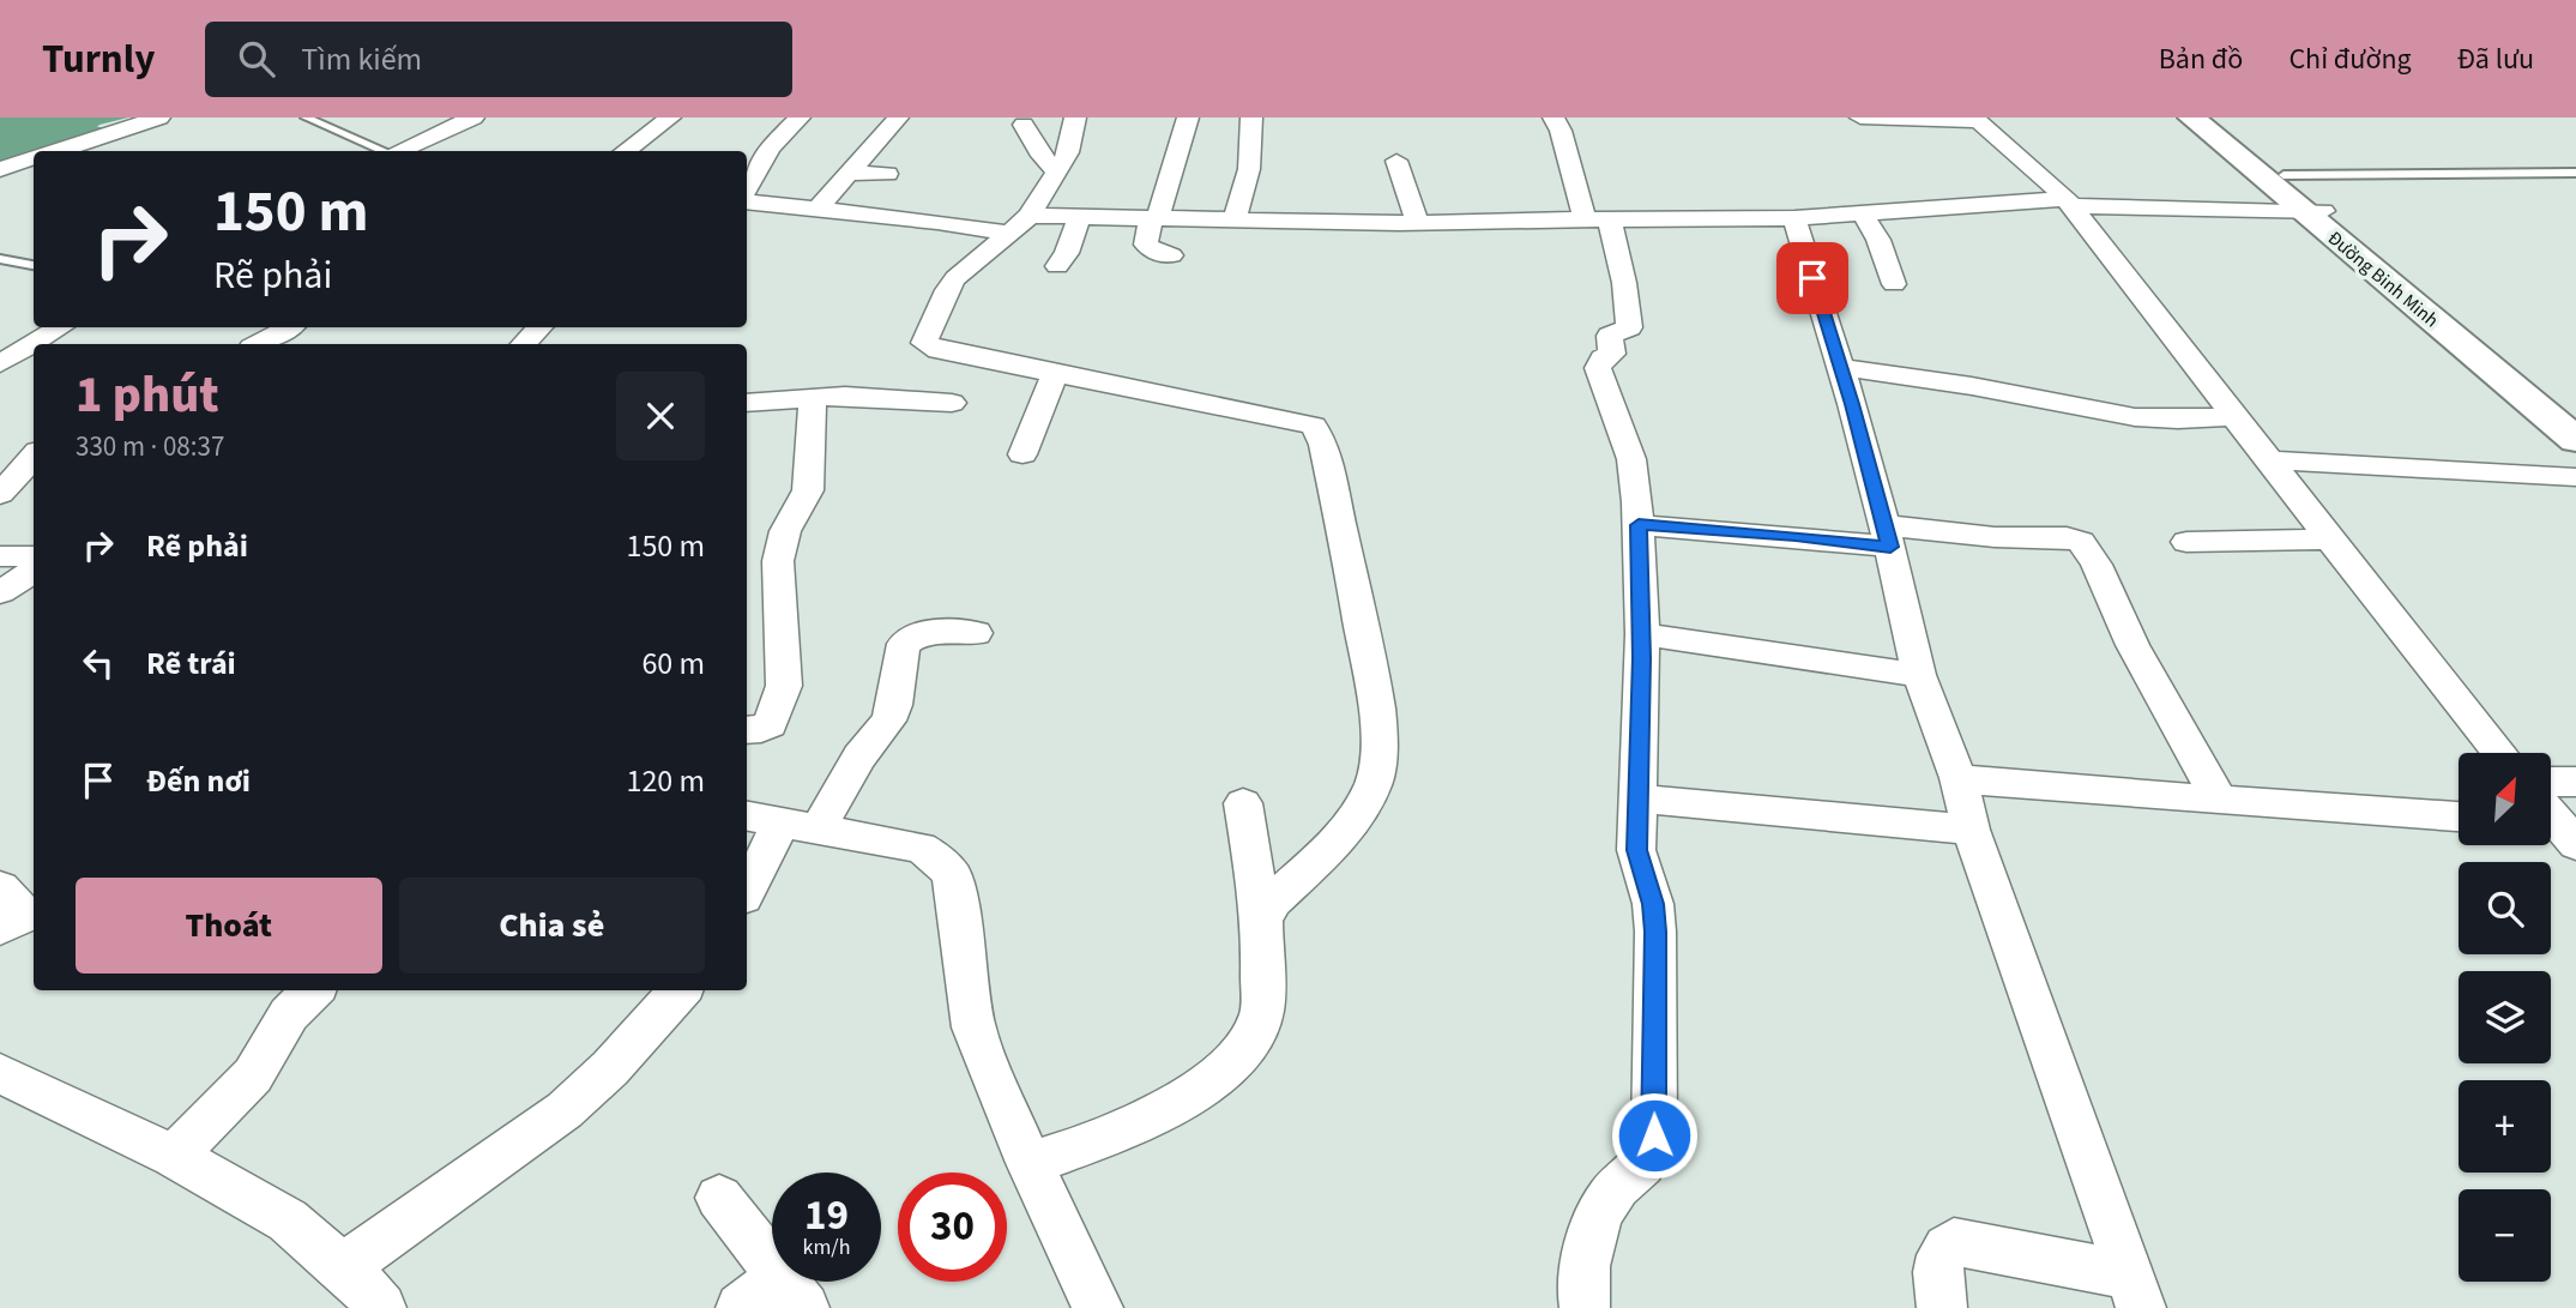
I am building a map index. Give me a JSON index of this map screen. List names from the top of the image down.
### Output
{
  "streets": {
    "main road": ["Đường Binh Minh"]
  },
  "north": "top right",
  "page": {
    "header": "Turnly",
    "search": "Tìm kiếm",
    "nav": ["Bản đồ", "Chỉ đường", "Đã lưu"],
    "turn": ["150 m", "Rẽ phải"],
    "heading": ["1 phút", "330 m · 08:37"],
    "list": [
      {
        "name": "Rẽ phải",
        "value": "150 m"
      },
      {
        "name": "Rẽ trái",
        "value": "60 m"
      },
      {
        "name": "Đến nơi",
        "value": "120 m"
      }
    ],
    "map_buttons": ["+", "−"],
    "buttons": ["Thoát", "Chia sẻ"],
    "speed": "19 km/h",
    "limit": "30"
  }
}
